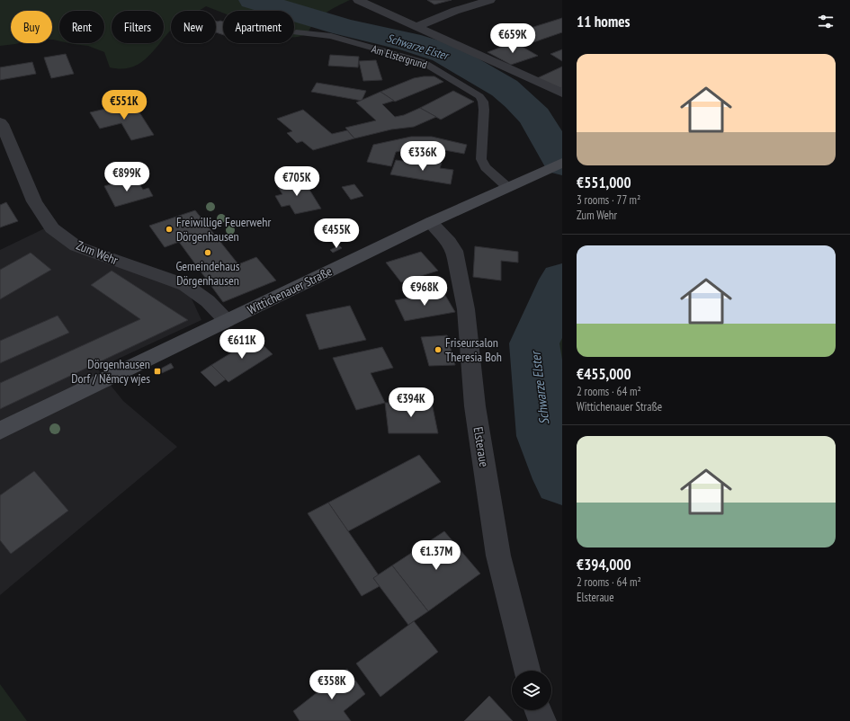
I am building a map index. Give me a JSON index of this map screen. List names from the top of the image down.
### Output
{
  "streets": {
    "main road": ["Wittichenauer Straße"],
    "street": ["Zum Wehr", "Elsteraue"],
    "lane": ["Am Elstergrund"]
  },
  "crossings": [
    ["Am Elstergrund", "Wittichenauer Straße"],
    ["Zum Wehr", "Wittichenauer Straße"],
    ["Wittichenauer Straße", "Elsteraue"]
  ],
  "water": ["Schwarze Elster"],
  "places": {
    "other": ["Freiwillige Feuerwehr Dörgenhausen", "Gemeindehaus Dörgenhausen", "Friseursalon Theresia Boh"],
    "transit": ["Dörgenhausen Dorf / Němcy wjes"]
  },
  "page": {
    "heading": "11 homes",
    "chip": [
      "Buy",
      "Rent",
      "Filters",
      "New",
      "Apartment"
    ],
    "price": [
      "€659K",
      "€551K",
      "€336K",
      "€899K",
      "€705K",
      "€455K",
      "€968K",
      "€611K",
      "€394K",
      "€1.37M",
      "€358K"
    ],
    "list": [
      {
        "name": "€551,000",
        "note": "3 rooms · 77 m² · Zum Wehr"
      },
      {
        "name": "€455,000",
        "note": "2 rooms · 64 m² · Wittichenauer Straße"
      },
      {
        "name": "€394,000",
        "note": "2 rooms · 64 m² · Elsteraue"
      }
    ]
  }
}
